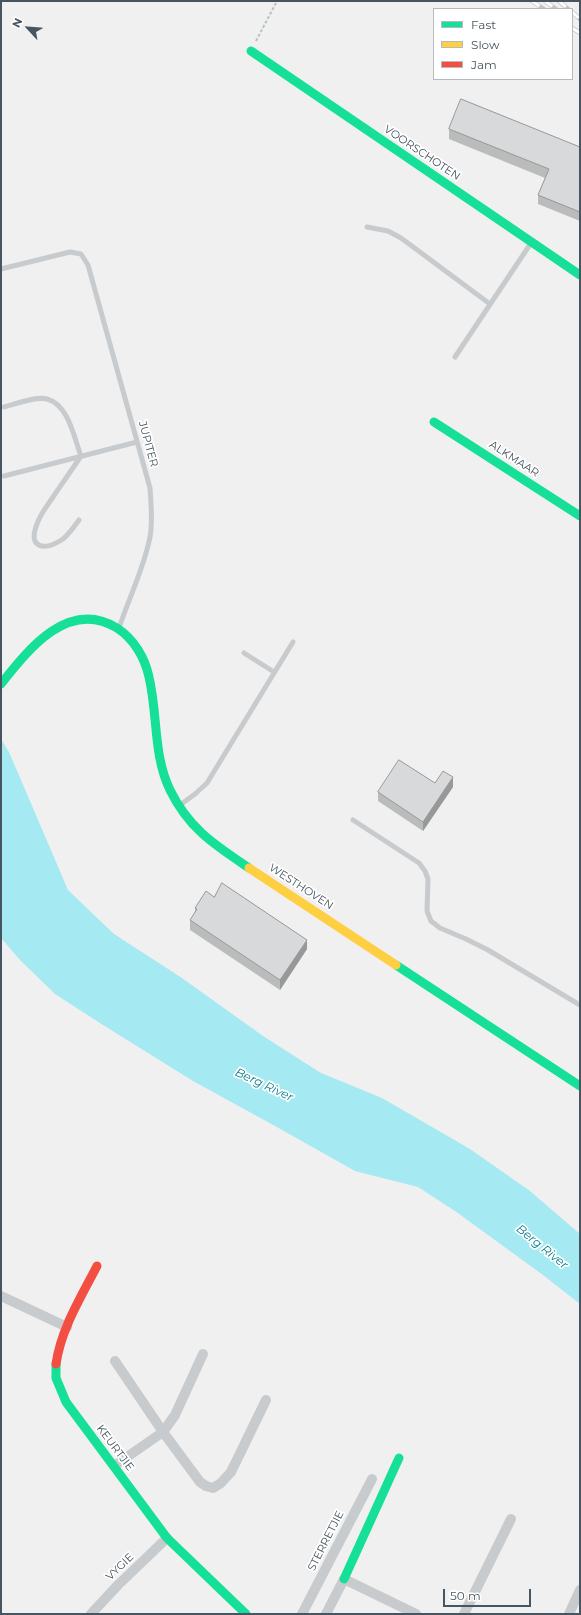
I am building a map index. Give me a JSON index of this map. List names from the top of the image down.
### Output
{
  "streets": {
    "street": [
      "VOORSCHOTEN",
      "ALKMAAR",
      "WESTHOVEN",
      "KEURTJIE",
      "STERRETJIE",
      "VYGIE"
    ],
    "lane": ["JUPITER"]
  },
  "crossings": [
    ["JUPITER", "WESTHOVEN"],
    ["KEURTJIE", "VYGIE"]
  ],
  "water": ["Berg River"],
  "legend": ["Fast", "Slow", "Jam"],
  "scale_bar": "50 m",
  "north": "top left"
}
